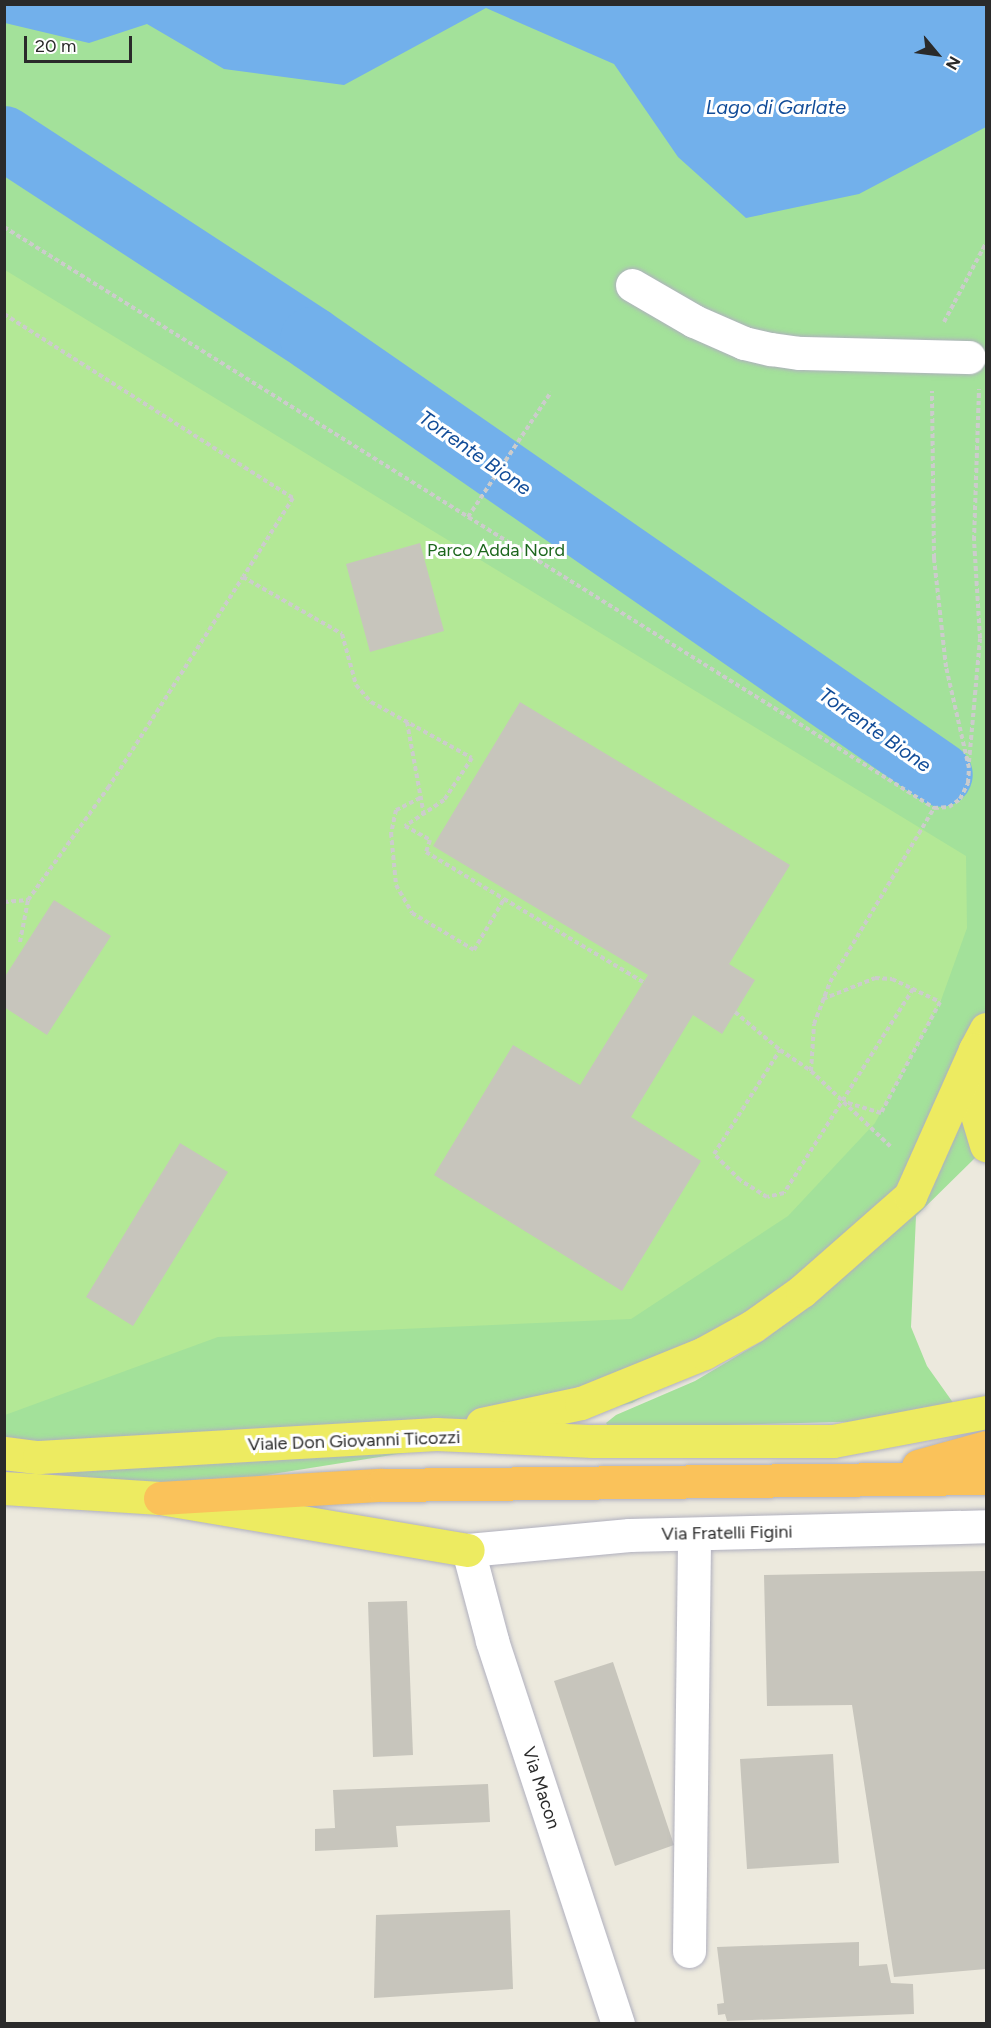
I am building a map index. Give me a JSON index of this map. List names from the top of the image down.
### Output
{
  "streets": {
    "main road": ["Viale Don Giovanni Ticozzi"],
    "street": ["Via Fratelli Figini", "Via Macon"]
  },
  "crossings": [
    ["Via Fratelli Figini", "Via Macon"]
  ],
  "water": ["Lago di Garlate", "Torrente Bione"],
  "parks": ["Parco Adda Nord"],
  "scale_bar": "20 m",
  "north": "bottom right"
}
